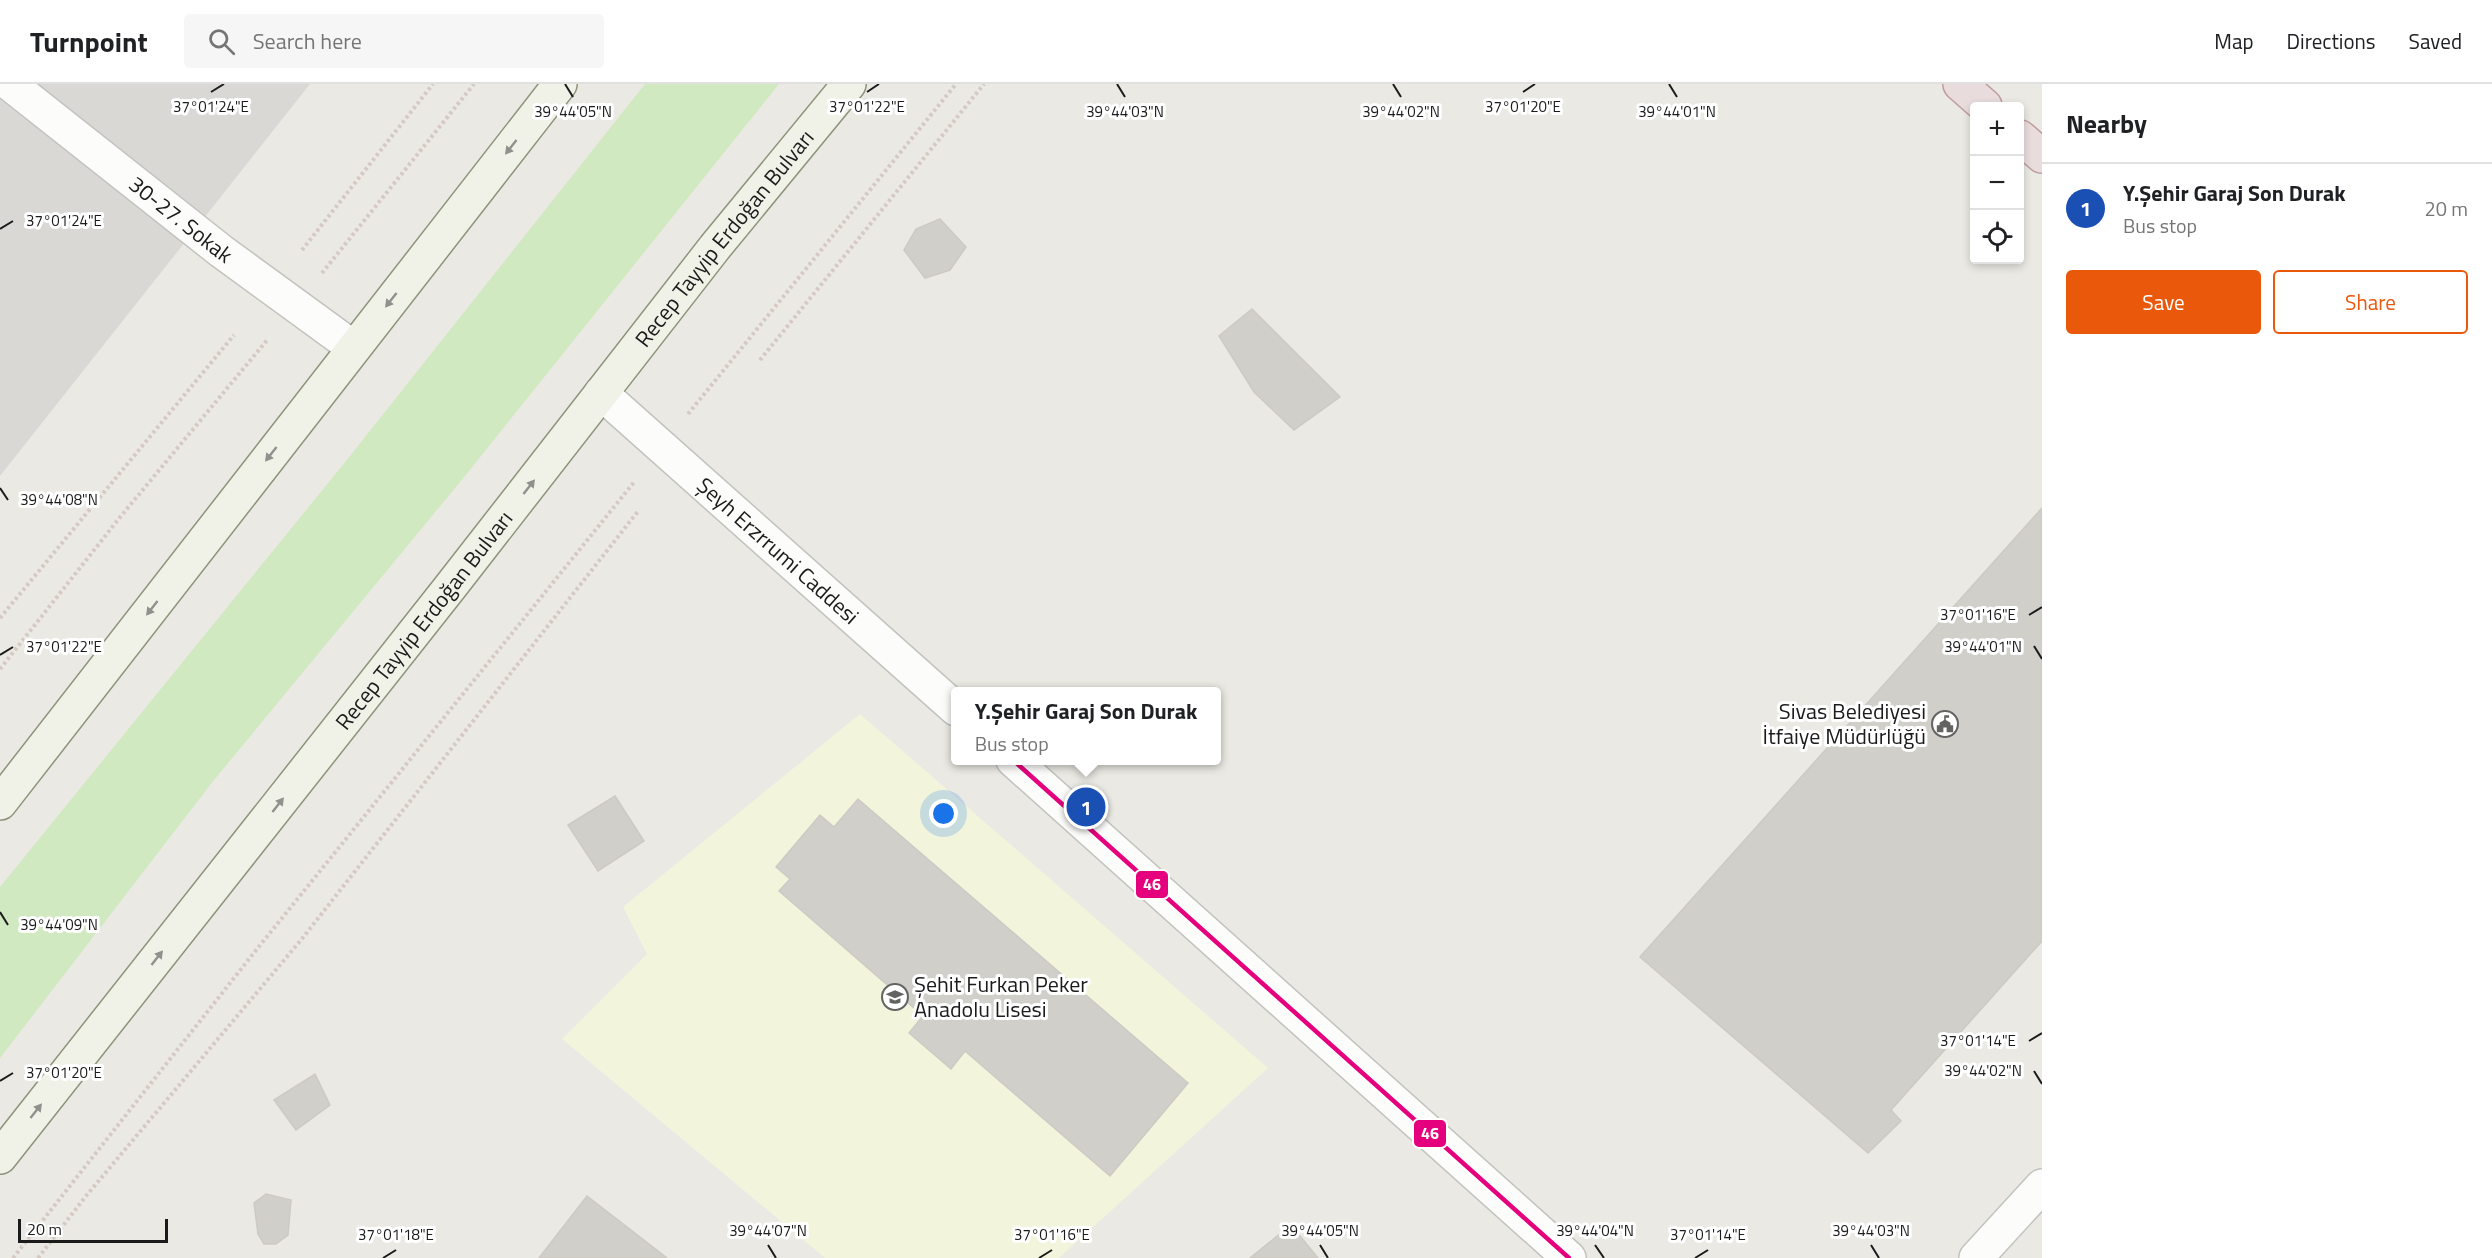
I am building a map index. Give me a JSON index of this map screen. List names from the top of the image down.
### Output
{
  "streets": {
    "street": ["30-27. Sokak", "Recep Tayyip Erdoğan Bulvarı", "Şeyh Erzrrumi Caddesi"]
  },
  "crossings": [
    ["Recep Tayyip Erdoğan Bulvarı", "Şeyh Erzrrumi Caddesi"]
  ],
  "places": {
    "public building": ["Sivas Belediyesi İtfaiye Müdürlüğü"],
    "school or university": ["Şehit Furkan Peker Anadolu Lisesi"]
  },
  "lines": ["transit line 46"],
  "scale_bar": "20 m",
  "page": {
    "header": "Turnpoint",
    "search": "Search here",
    "nav": ["Map", "Directions", "Saved"],
    "heading": "Nearby",
    "map_buttons": ["+", "−"],
    "list": [
      {
        "mark": "1",
        "name": "Y.Şehir Garaj Son Durak",
        "note": "Bus stop",
        "value": "20 m"
      }
    ],
    "buttons": ["Save", "Share"],
    "popup": ["Y.Şehir Garaj Son Durak", "Bus stop"],
    "pins": "1",
    "scale": "20 m"
  },
  "coordinates": [
    "37°01'24\"E",
    "37°01'22\"E",
    "37°01'20\"E",
    "39°44'05\"N",
    "39°44'03\"N",
    "39°44'02\"N",
    "39°44'01\"N",
    "39°44'08\"N",
    "37°01'16\"E",
    "39°44'09\"N",
    "37°01'14\"E",
    "39°44'07\"N",
    "39°44'04\"N",
    "37°01'18\"E"
  ]
}
